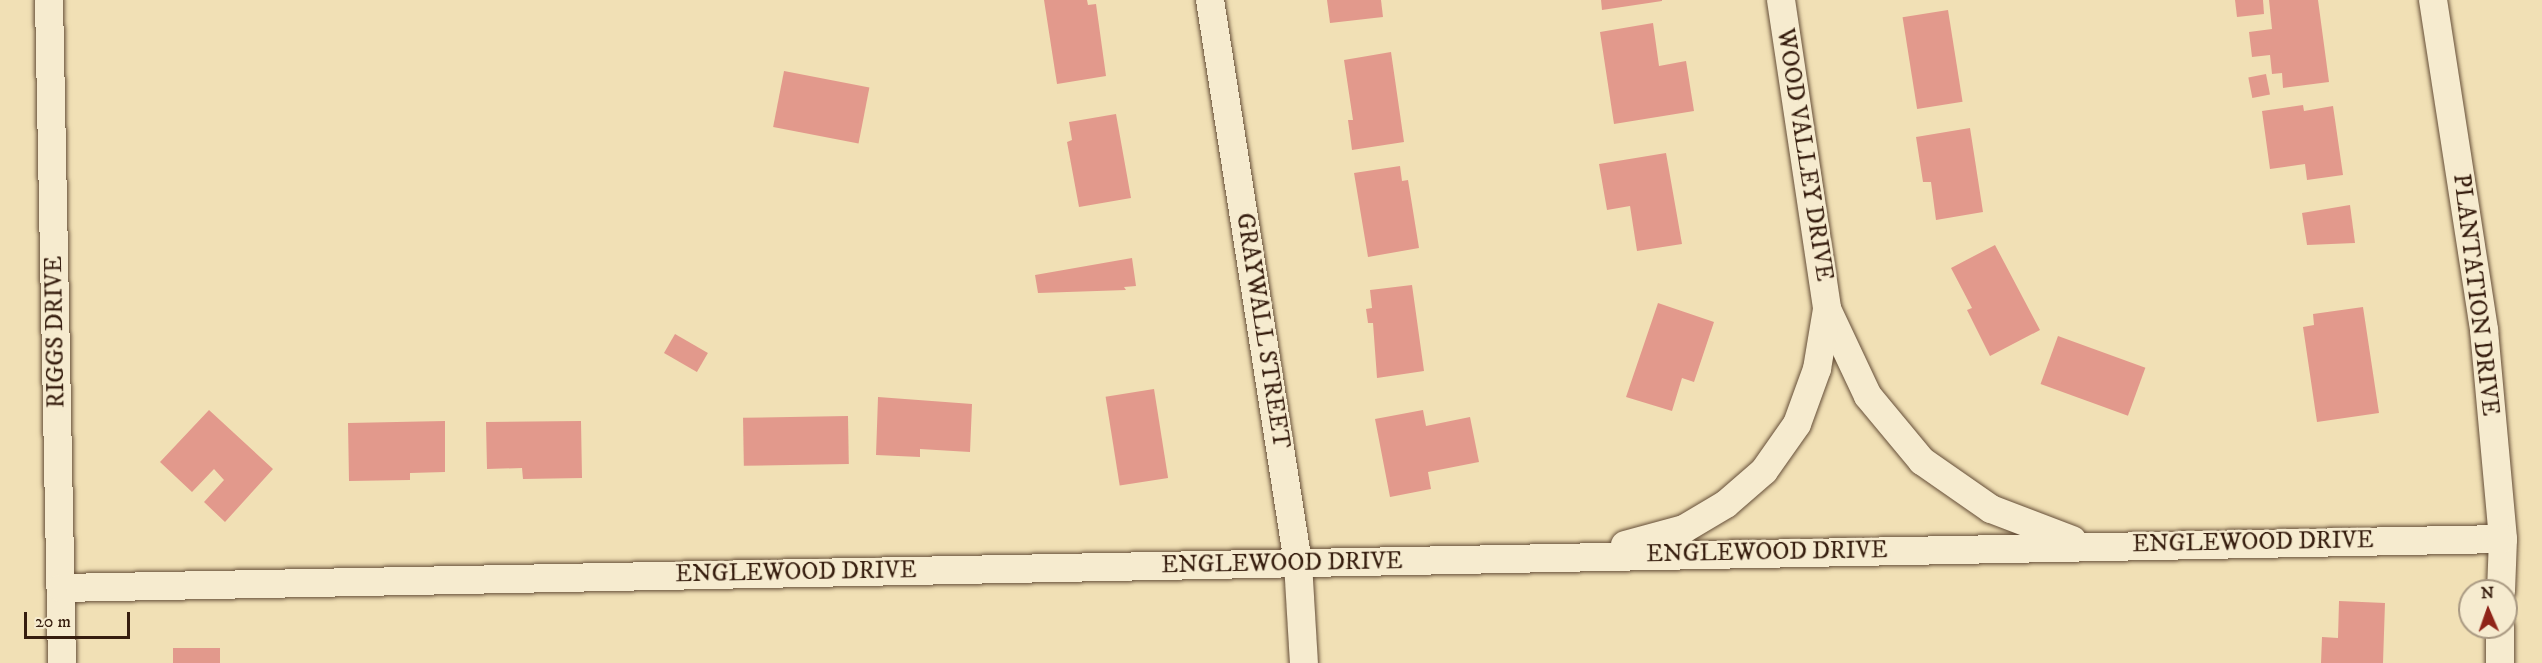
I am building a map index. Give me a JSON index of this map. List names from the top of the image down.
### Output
{
  "streets": {
    "street": [
      "WOOD VALLEY DRIVE",
      "PLANTATION DRIVE",
      "GRAYWALL STREET",
      "RIGGS DRIVE",
      "ENGLEWOOD DRIVE"
    ]
  },
  "crossings": [
    ["WOOD VALLEY DRIVE", "ENGLEWOOD DRIVE"],
    ["PLANTATION DRIVE", "ENGLEWOOD DRIVE"],
    ["GRAYWALL STREET", "ENGLEWOOD DRIVE"],
    ["RIGGS DRIVE", "ENGLEWOOD DRIVE"]
  ],
  "scale_bar": "20 m",
  "north": "top"
}
